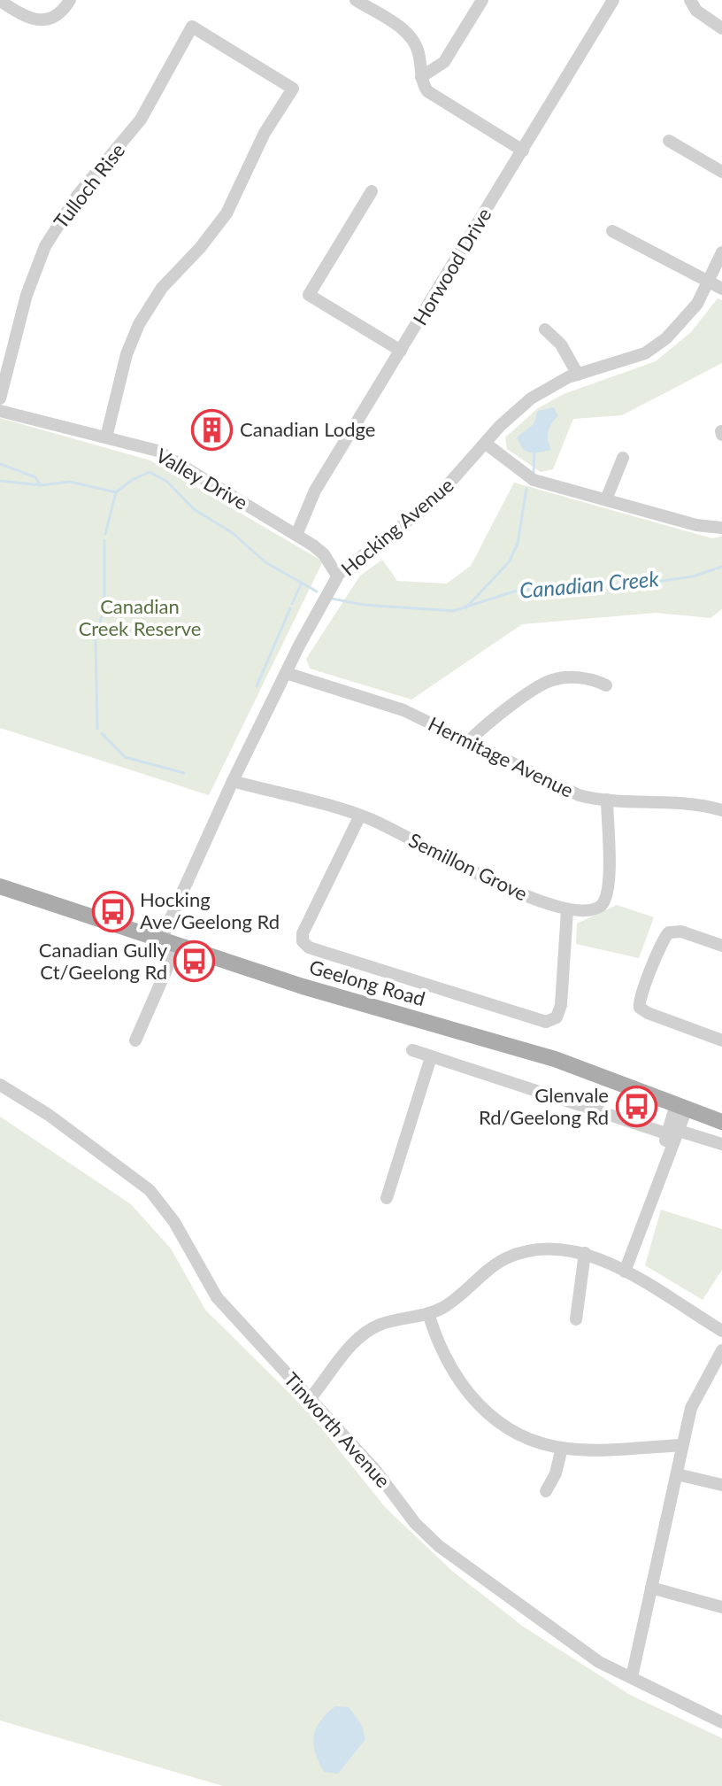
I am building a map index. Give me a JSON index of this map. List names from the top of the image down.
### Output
{
  "streets": {
    "main road": ["Geelong Road"],
    "street": [
      "Tulloch Rise",
      "Horwood Drive",
      "Valley Drive",
      "Hocking Avenue",
      "Hermitage Avenue",
      "Semillon Grove",
      "Tinworth Avenue"
    ]
  },
  "crossings": [
    ["Tulloch Rise", "Valley Drive"],
    ["Horwood Drive", "Valley Drive"],
    ["Valley Drive", "Hocking Avenue"],
    ["Hocking Avenue", "Hermitage Avenue"],
    ["Hocking Avenue", "Semillon Grove"],
    ["Hocking Avenue", "Geelong Road"],
    ["Hermitage Avenue", "Semillon Grove"]
  ],
  "water": ["Canadian Creek"],
  "parks": ["Canadian Creek Reserve"],
  "places": {
    "building": ["Canadian Lodge"],
    "bus stop": ["Hocking Ave/Geelong Rd", "Canadian Gully Ct/Geelong Rd", "Glenvale Rd/Geelong Rd"]
  }
}
